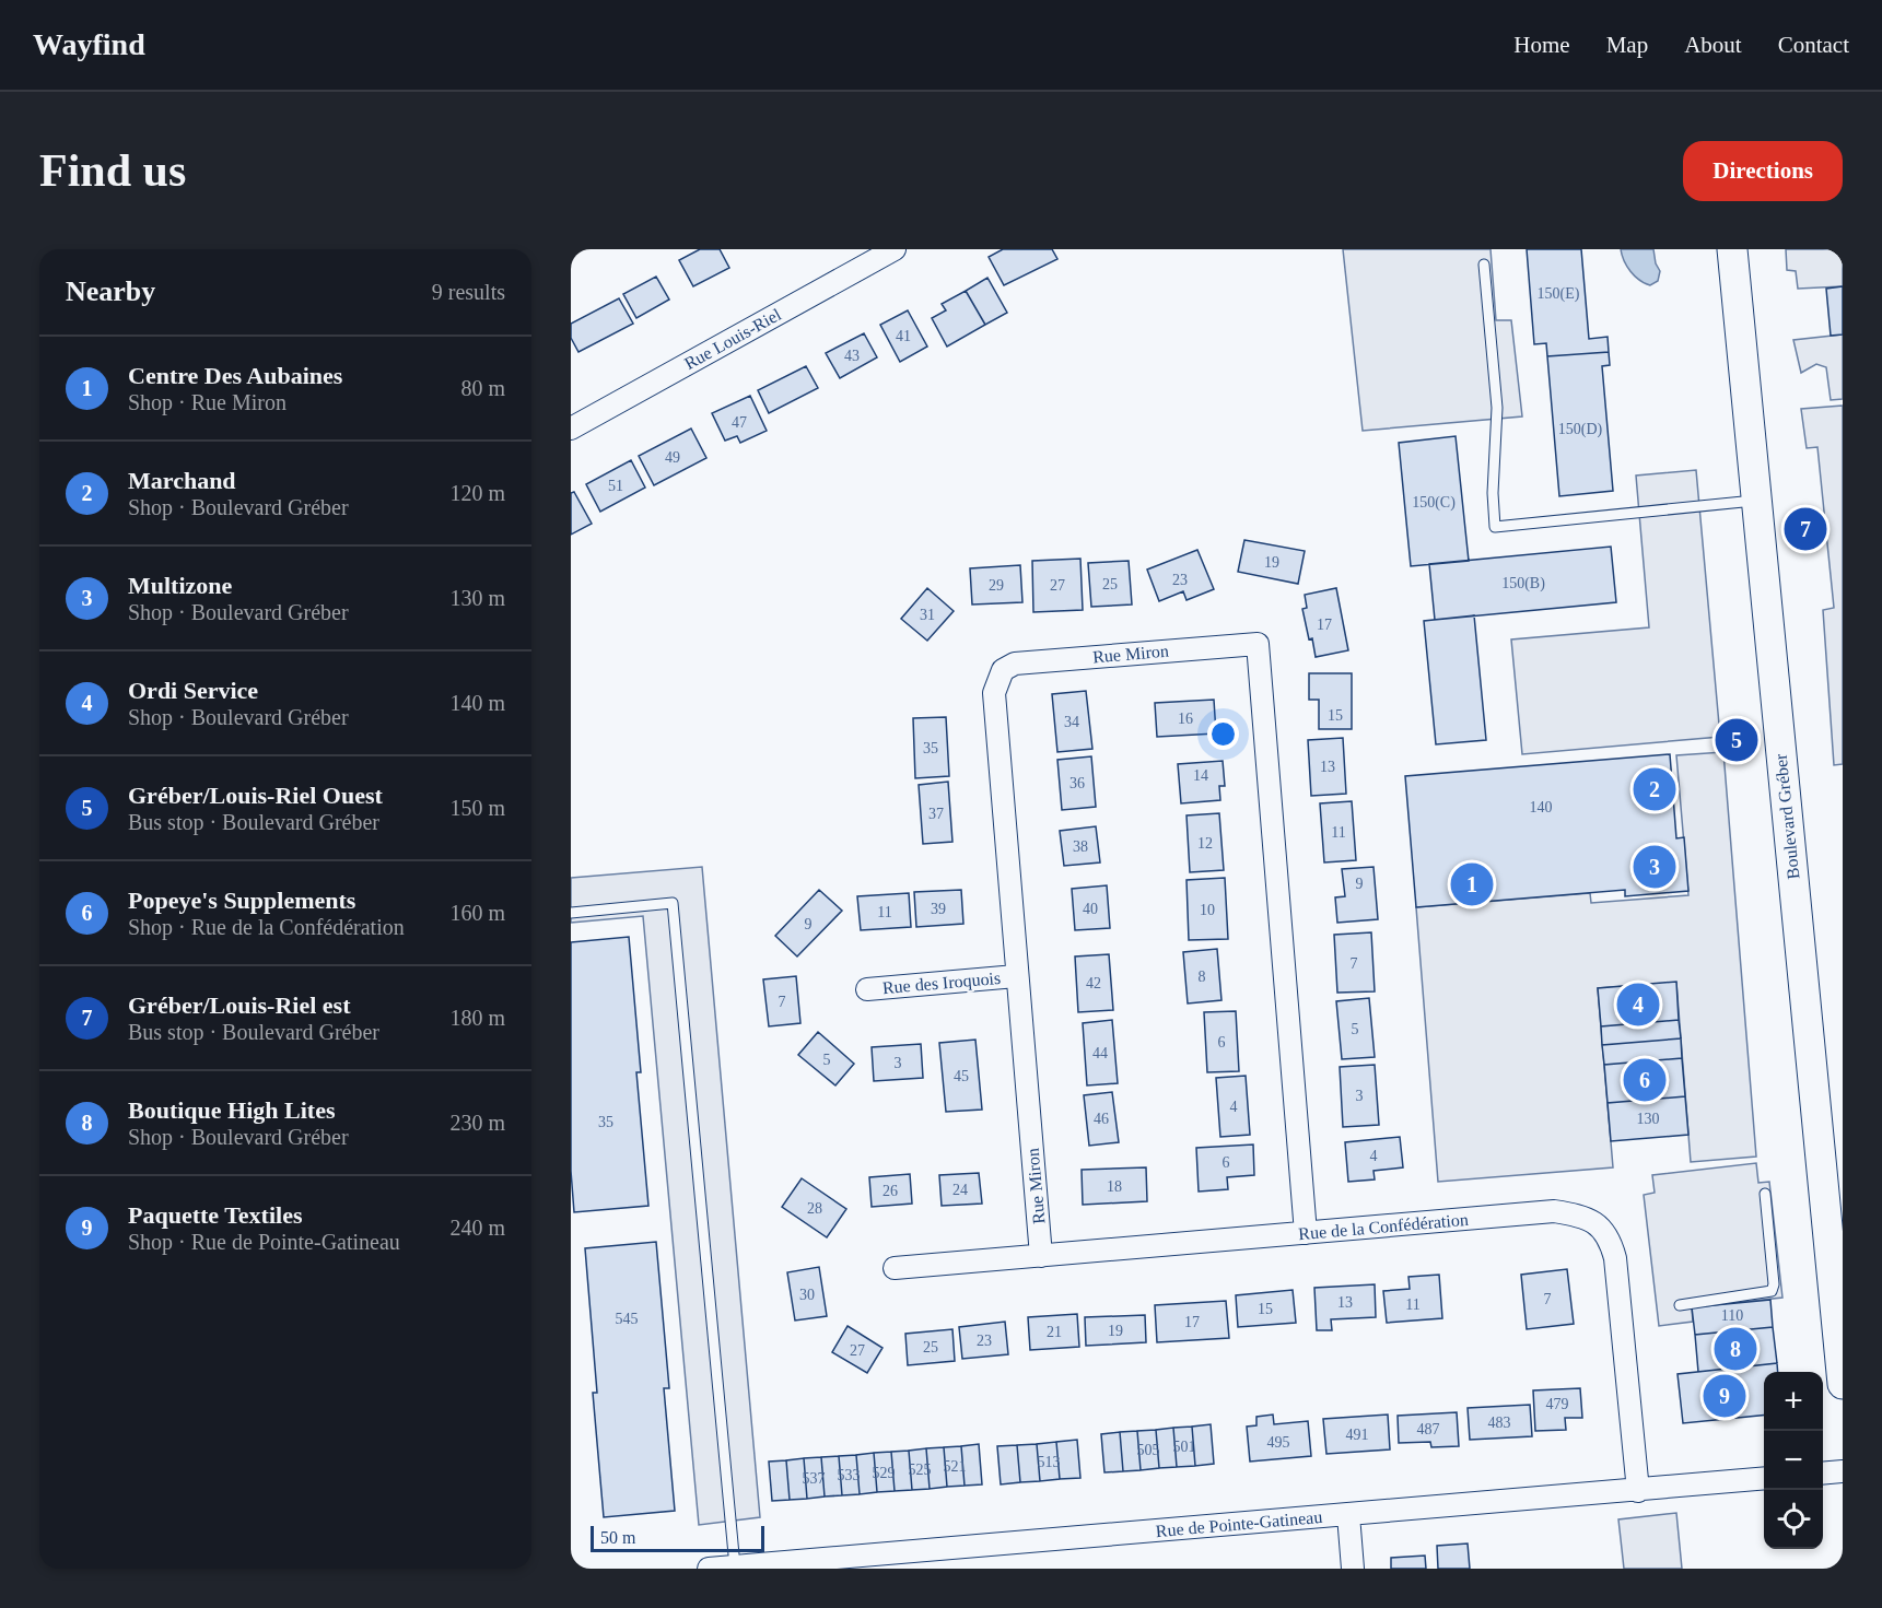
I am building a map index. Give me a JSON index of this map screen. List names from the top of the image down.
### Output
{
  "streets": {
    "main road": ["Boulevard Gréber"],
    "street": [
      "Rue Louis-Riel",
      "Rue Miron",
      "Rue des Iroquois",
      "Rue de la Confédération",
      "Rue de Pointe-Gatineau"
    ]
  },
  "crossings": [
    ["Rue Miron", "Rue des Iroquois"],
    ["Rue Miron", "Rue de la Confédération"],
    ["Rue de la Confédération", "Rue de Pointe-Gatineau"]
  ],
  "house_numbers": [
    "150(E)",
    "41",
    "43",
    "47",
    "150(D)",
    "49",
    "51",
    "150(C)",
    "19",
    "23",
    "150(B)",
    "25",
    "29",
    "27",
    "31",
    "17",
    "15",
    "16",
    "34",
    "35",
    "13",
    "14",
    "36",
    "140",
    "37",
    "11",
    "12",
    "38",
    "9",
    "39",
    "40",
    "10",
    "11",
    "9",
    "7",
    "8",
    "42",
    "7",
    "5",
    "6",
    "44",
    "5",
    "3",
    "45",
    "3",
    "4",
    "46",
    "130",
    "35",
    "4",
    "6",
    "18",
    "24",
    "26",
    "28",
    "30",
    "7",
    "13",
    "11",
    "15",
    "110",
    "545",
    "17",
    "19",
    "21",
    "23",
    "25",
    "27",
    "479",
    "483",
    "487",
    "491",
    "495",
    "501",
    "505",
    "513",
    "521",
    "525",
    "529",
    "533",
    "537"
  ],
  "scale_bar": "50 m",
  "page": {
    "header": "Wayfind",
    "nav": [
      "Home",
      "Map",
      "About",
      "Contact"
    ],
    "buttons": "Directions",
    "title": "Find us",
    "heading": ["Nearby", "9 results"],
    "list": [
      {
        "mark": "1",
        "name": "Centre Des Aubaines",
        "note": "Shop · Rue Miron",
        "value": "80 m"
      },
      {
        "mark": "2",
        "name": "Marchand",
        "note": "Shop · Boulevard Gréber",
        "value": "120 m"
      },
      {
        "mark": "3",
        "name": "Multizone",
        "note": "Shop · Boulevard Gréber",
        "value": "130 m"
      },
      {
        "mark": "4",
        "name": "Ordi Service",
        "note": "Shop · Boulevard Gréber",
        "value": "140 m"
      },
      {
        "mark": "5",
        "name": "Gréber/Louis-Riel Ouest",
        "note": "Bus stop · Boulevard Gréber",
        "value": "150 m"
      },
      {
        "mark": "6",
        "name": "Popeye's Supplements",
        "note": "Shop · Rue de la Confédération",
        "value": "160 m"
      },
      {
        "mark": "7",
        "name": "Gréber/Louis-Riel est",
        "note": "Bus stop · Boulevard Gréber",
        "value": "180 m"
      },
      {
        "mark": "8",
        "name": "Boutique High Lites",
        "note": "Shop · Boulevard Gréber",
        "value": "230 m"
      },
      {
        "mark": "9",
        "name": "Paquette Textiles",
        "note": "Shop · Rue de Pointe-Gatineau",
        "value": "240 m"
      }
    ],
    "pins": [
      "7",
      "5",
      "2",
      "3",
      "1",
      "4",
      "6",
      "8",
      "9"
    ],
    "map_buttons": ["+", "−"],
    "scale": "50 m"
  }
}
